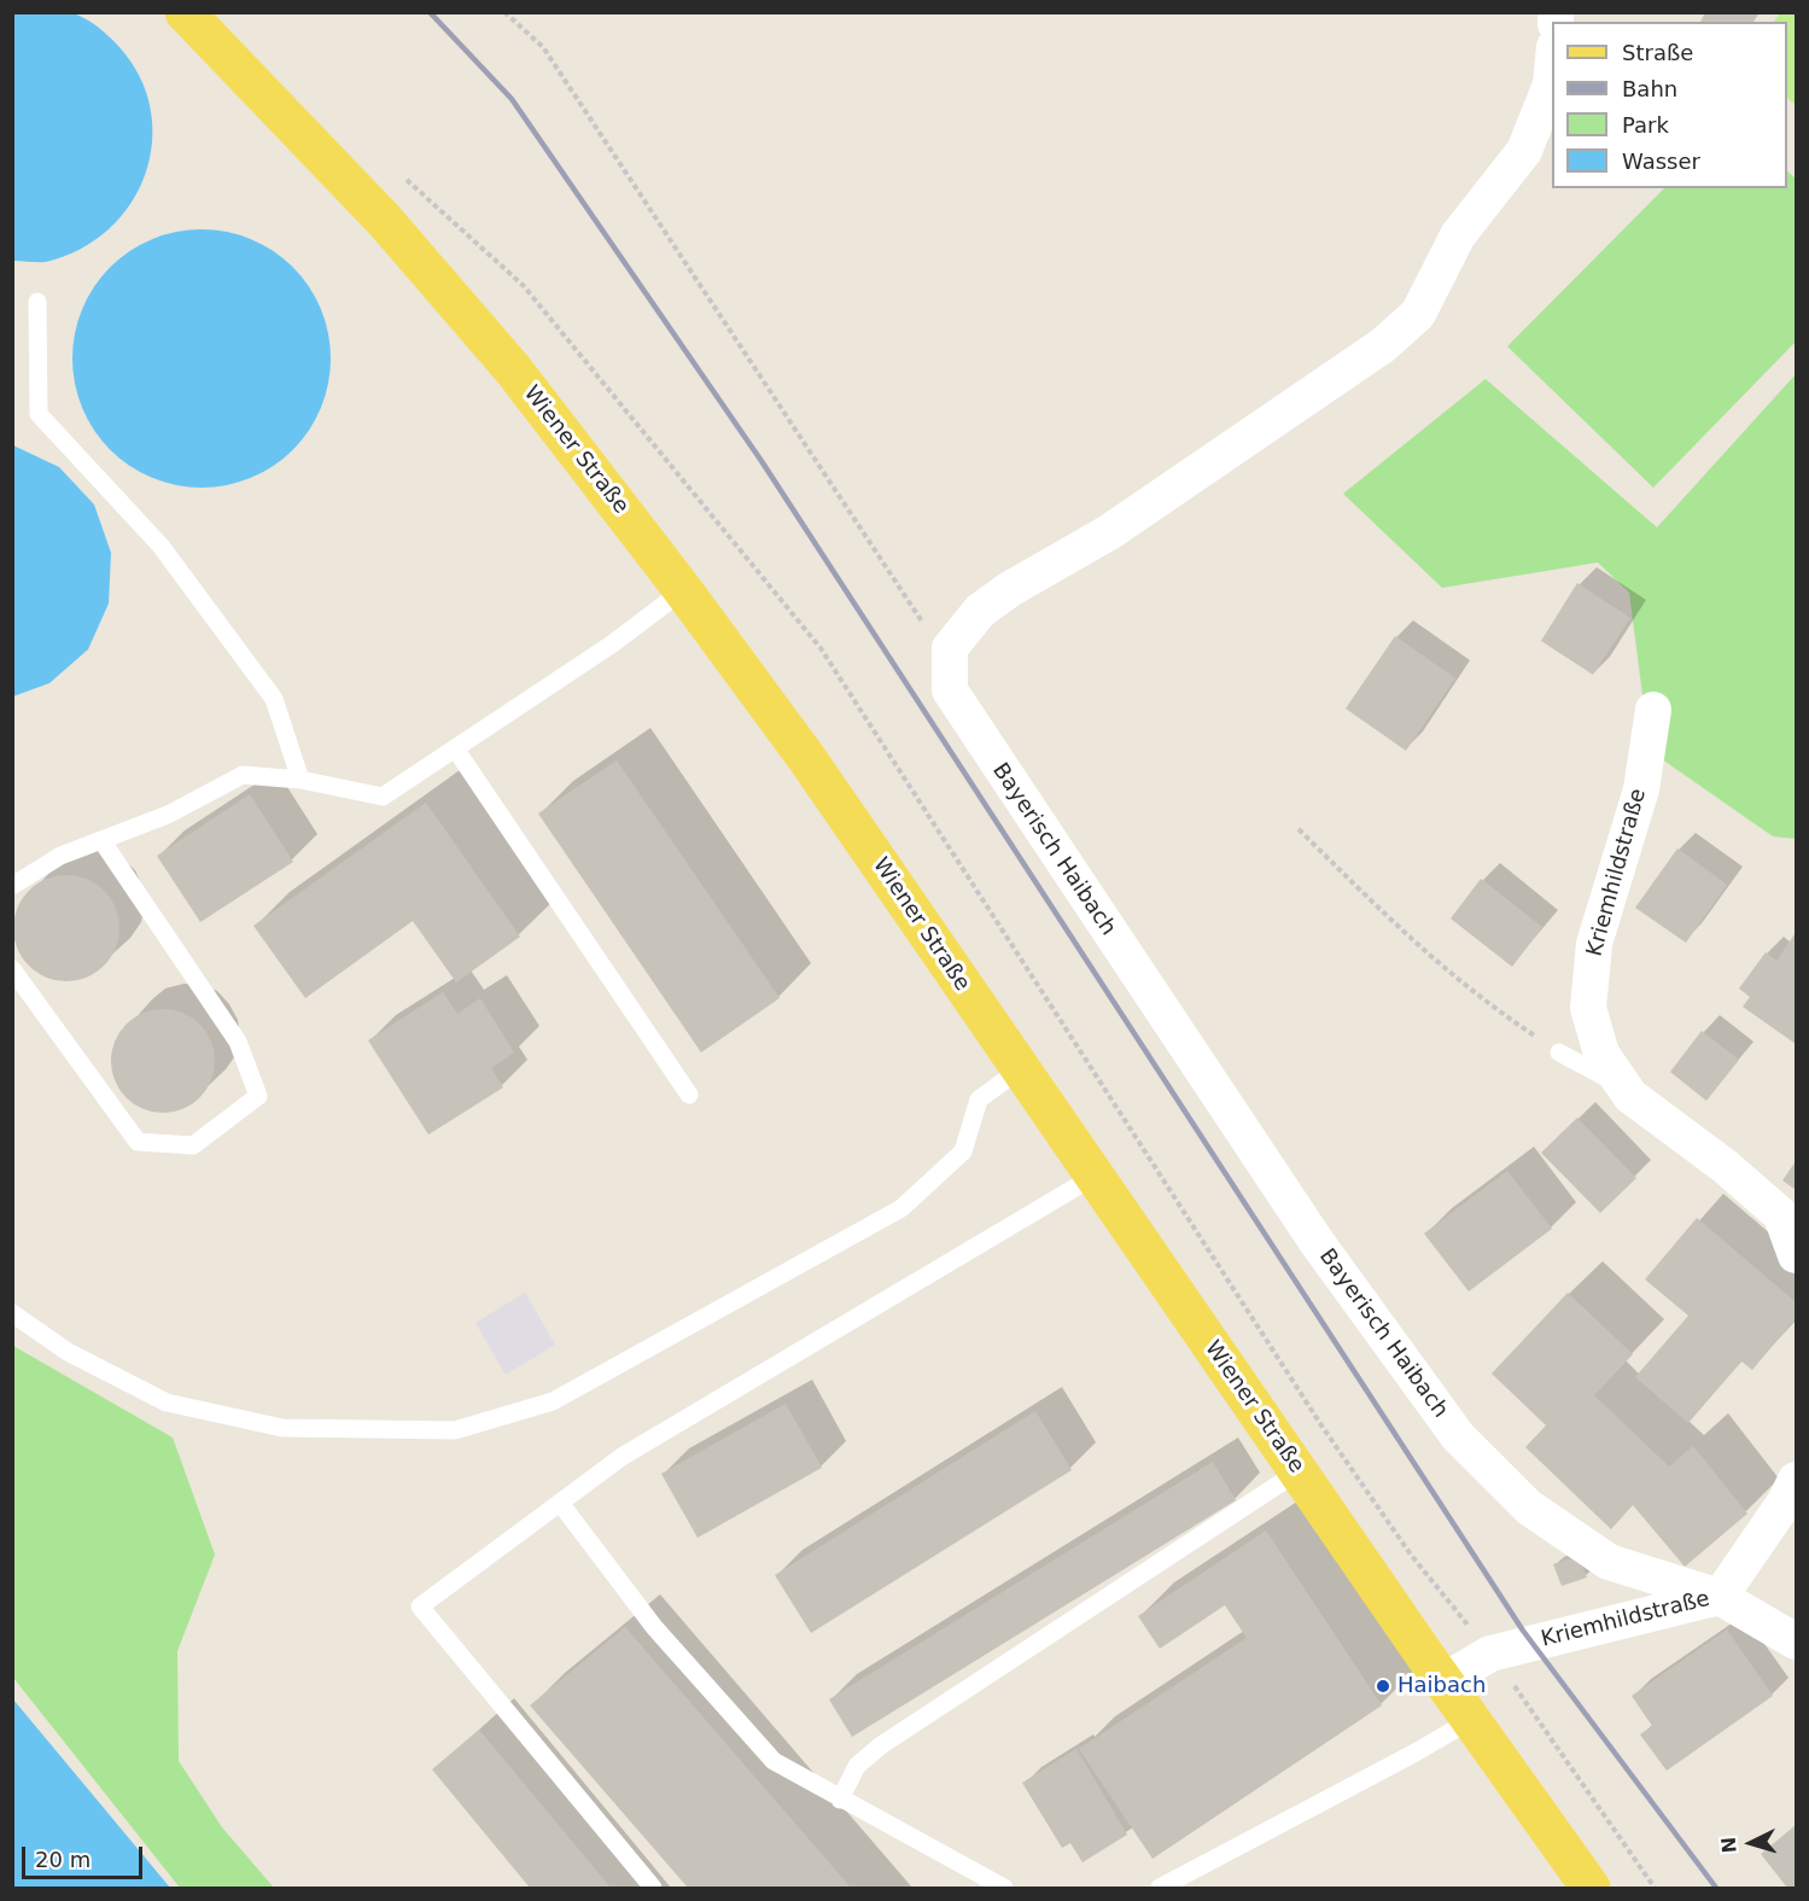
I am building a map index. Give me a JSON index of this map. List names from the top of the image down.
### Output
{
  "streets": {
    "main road": ["Wiener Straße"],
    "street": ["Bayerisch Haibach", "Kriemhildstraße"]
  },
  "crossings": [
    ["Wiener Straße", "Kriemhildstraße"],
    ["Bayerisch Haibach", "Kriemhildstraße"]
  ],
  "places": ["Haibach"],
  "legend": [
    "Straße",
    "Bahn",
    "Park",
    "Wasser"
  ],
  "scale_bar": "20 m",
  "north": "left"
}
